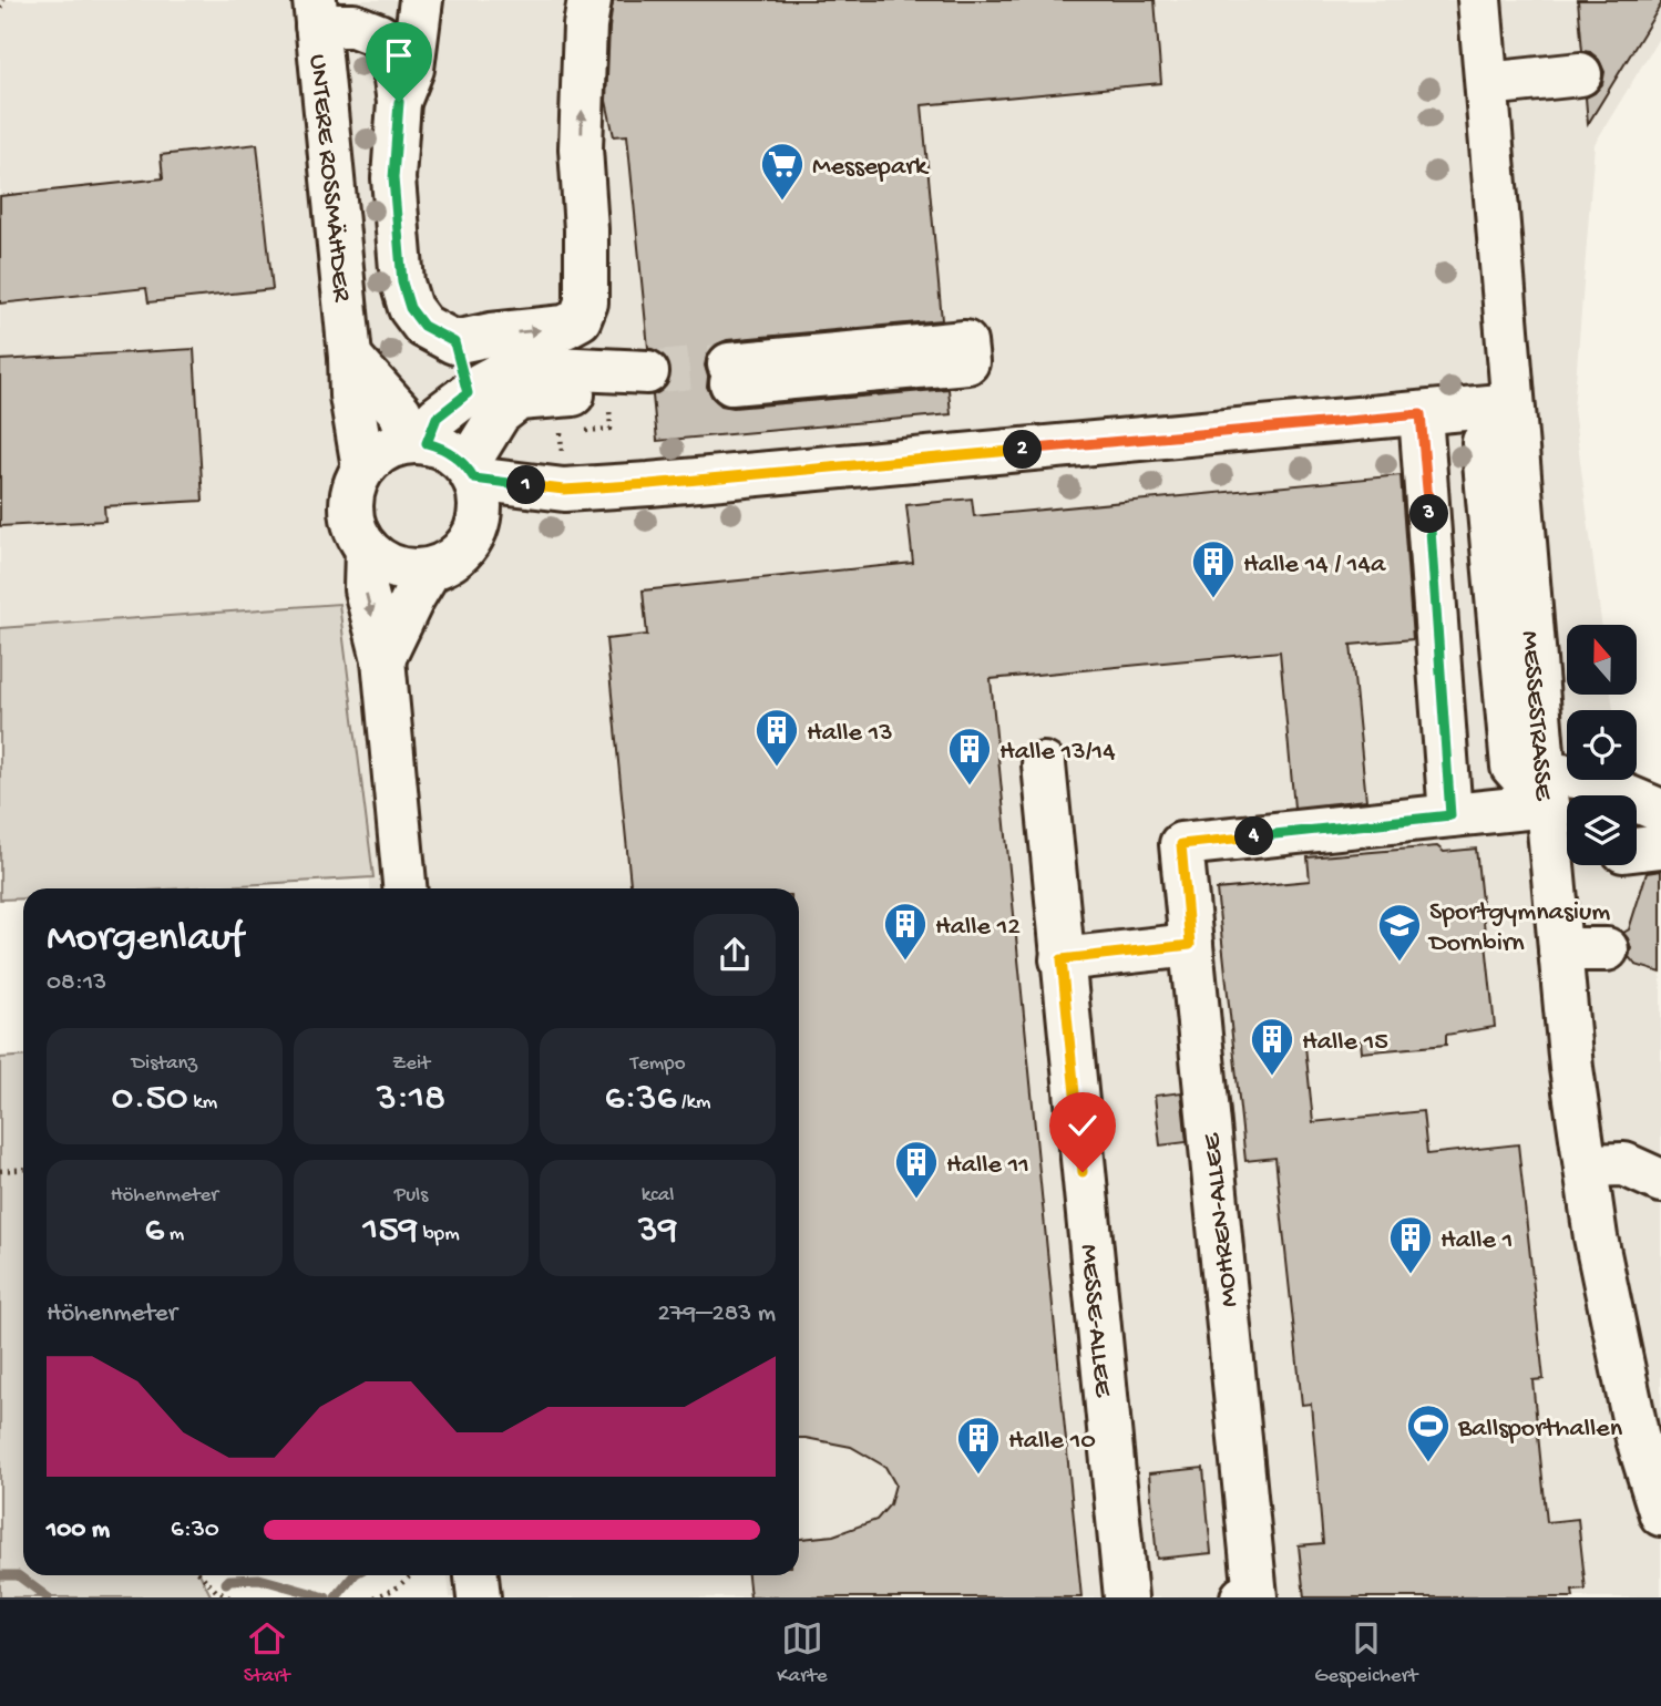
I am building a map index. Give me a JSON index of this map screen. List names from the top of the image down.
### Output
{
  "streets": {
    "street": [
      "UNTERE ROSSMÄHDER",
      "MESSESTRASSE",
      "MOHREN-ALLEE",
      "MESSE-ALLEE"
    ]
  },
  "places": {
    "supermarket": ["Messepark"],
    "building": [
      "Halle 14 / 14a",
      "Halle 13",
      "Halle 13/14",
      "Halle 12",
      "Halle 15",
      "Halle 11",
      "Halle 1",
      "Halle 10"
    ],
    "school or university": ["Sportgymnasium Dornbirn"],
    "sports": ["Ballsporthallen"]
  },
  "north": "top",
  "page": {
    "pins": [
      "2",
      "1",
      "3",
      "4"
    ],
    "heading": ["Morgenlauf", "08:13"],
    "stats": [
      ["Distanz", "0.50 km"],
      ["Zeit", "3:18"],
      ["Tempo", "6:36 /km"],
      ["Höhenmeter", "6 m"],
      ["Puls", "159 bpm"],
      ["kcal", "39"]
    ],
    "chart": ["Höhenmeter", "279–283 m"],
    "list": [
      {
        "name": "100 m",
        "note": "6:30"
      }
    ],
    "tabs": ["Start", "Karte", "Gespeichert"]
  }
}
